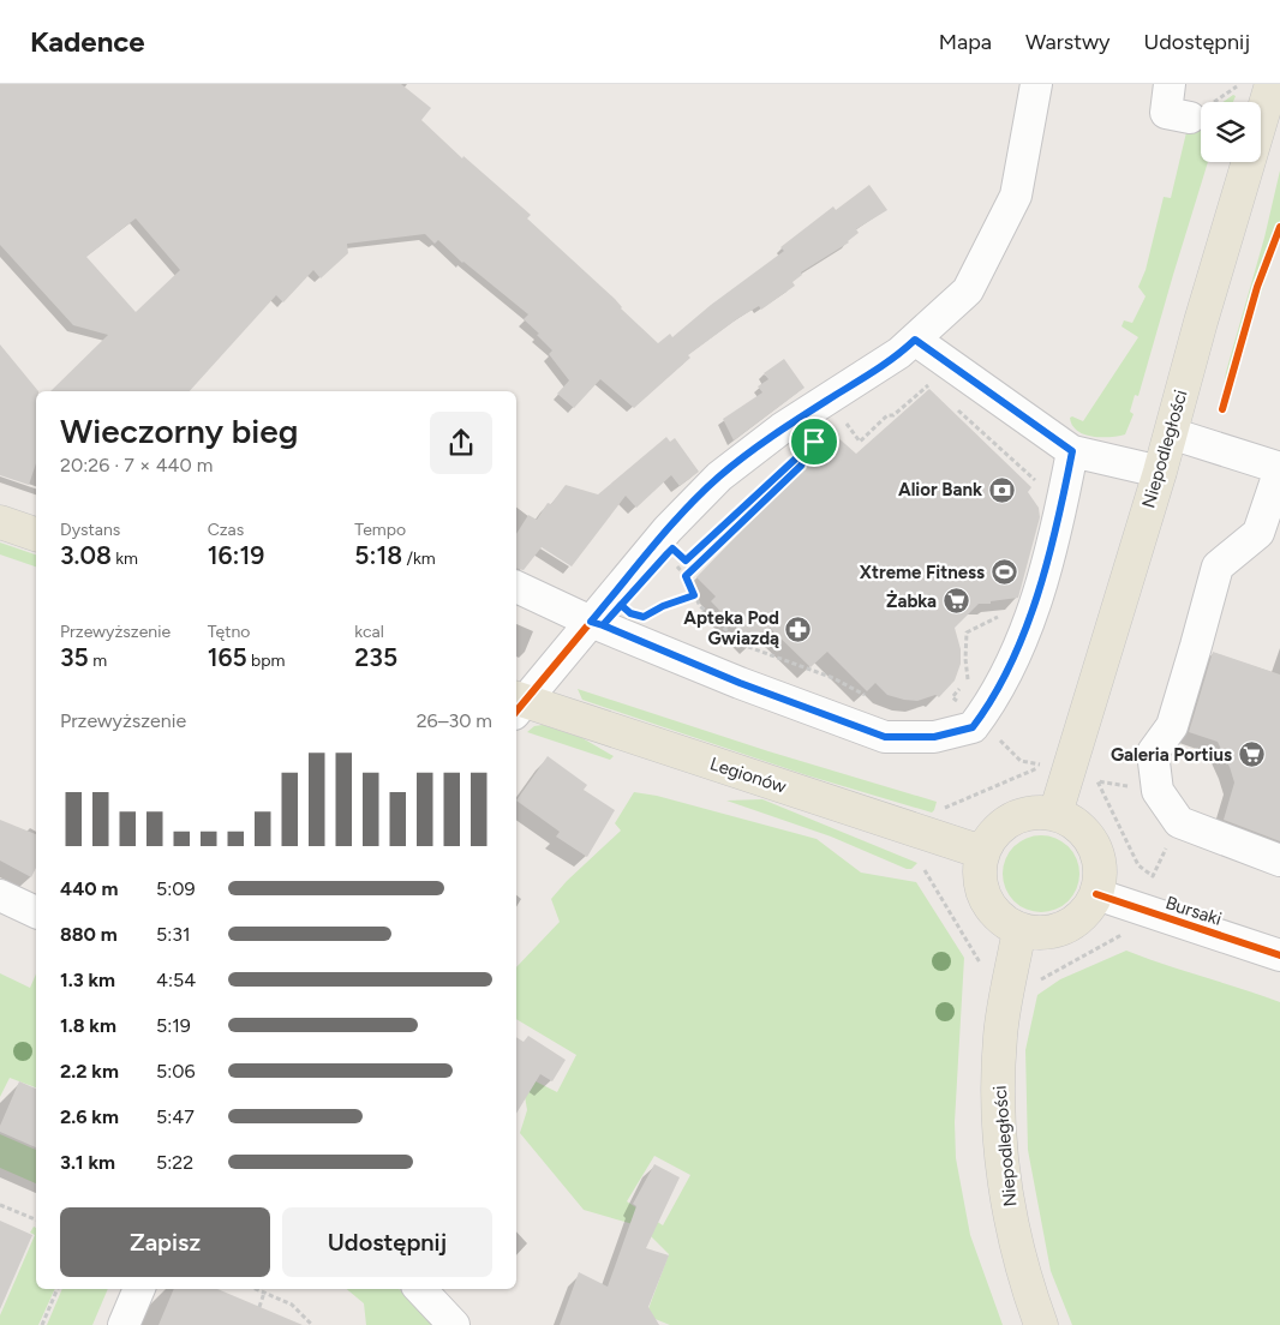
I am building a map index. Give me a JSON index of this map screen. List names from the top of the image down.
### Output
{
  "streets": {
    "main road": ["Niepodległości", "Legionów"],
    "street": ["Bursaki"]
  },
  "crossings": [
    ["Niepodległości", "Legionów"],
    ["Niepodległości", "Bursaki"],
    ["Legionów", "Bursaki"]
  ],
  "places": {
    "bank": ["Alior Bank"],
    "sports": ["Xtreme Fitness"],
    "supermarket": ["Żabka", "Galeria Portius"],
    "pharmacy": ["Apteka Pod Gwiazdą"]
  },
  "page": {
    "header": "Kadence",
    "nav": ["Mapa", "Warstwy", "Udostępnij"],
    "heading": ["Wieczorny bieg", "20:26 · 7 × 440 m"],
    "stats": [
      ["Dystans", "3.08 km"],
      ["Czas", "16:19"],
      ["Tempo", "5:18 /km"],
      ["Przewyższenie", "35 m"],
      ["Tętno", "165 bpm"],
      ["kcal", "235"]
    ],
    "chart": ["Przewyższenie", "26–30 m"],
    "list": [
      {
        "name": "440 m",
        "note": "5:09"
      },
      {
        "name": "880 m",
        "note": "5:31"
      },
      {
        "name": "1.3 km",
        "note": "4:54"
      },
      {
        "name": "1.8 km",
        "note": "5:19"
      },
      {
        "name": "2.2 km",
        "note": "5:06"
      },
      {
        "name": "2.6 km",
        "note": "5:47"
      },
      {
        "name": "3.1 km",
        "note": "5:22"
      }
    ],
    "buttons": ["Zapisz", "Udostępnij"]
  }
}
